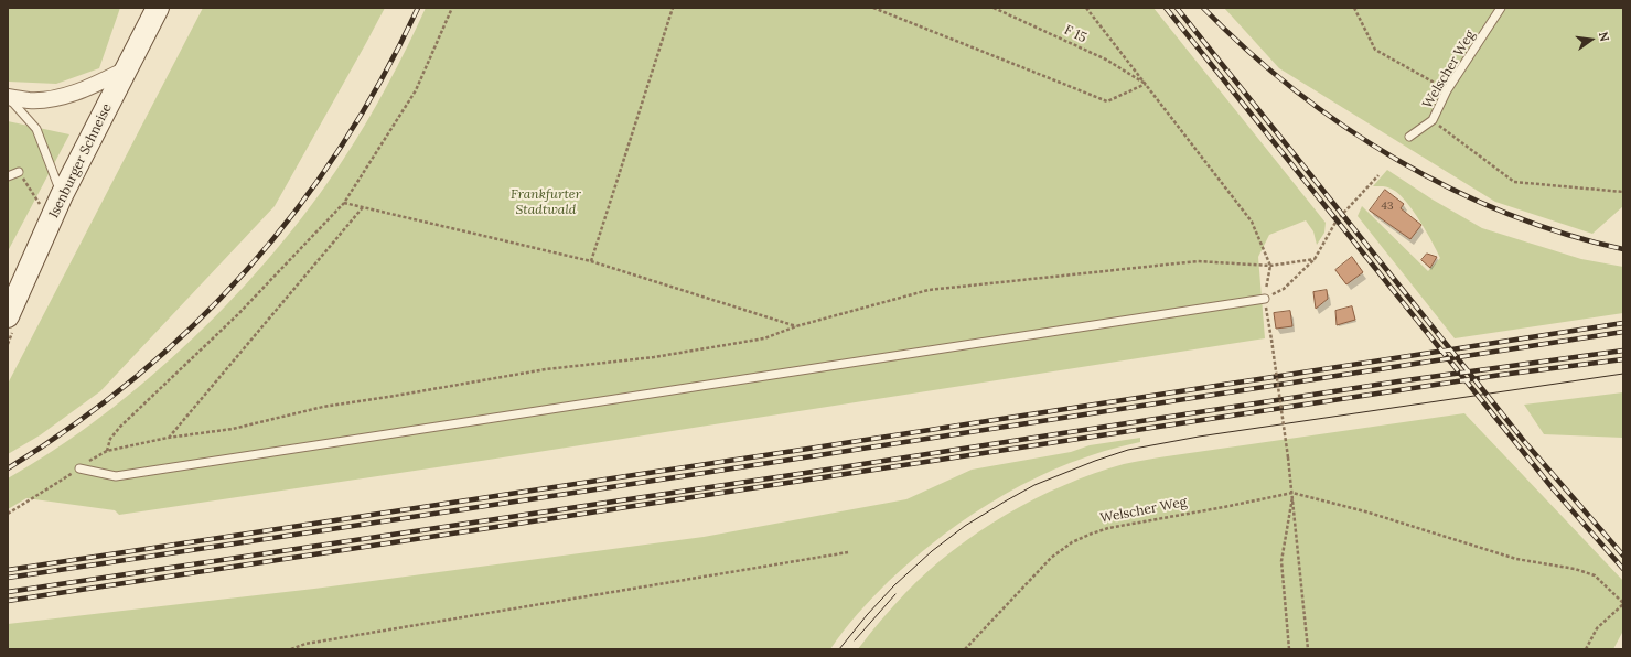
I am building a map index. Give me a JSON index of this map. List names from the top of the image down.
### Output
{
  "streets": {
    "main road": ["Isenburger Schneise"],
    "lane": ["Welscher Weg"],
    "path": ["F 15"]
  },
  "parks": ["Frankfurter Stadtwald"],
  "house_numbers": ["43"],
  "north": "right"
}
